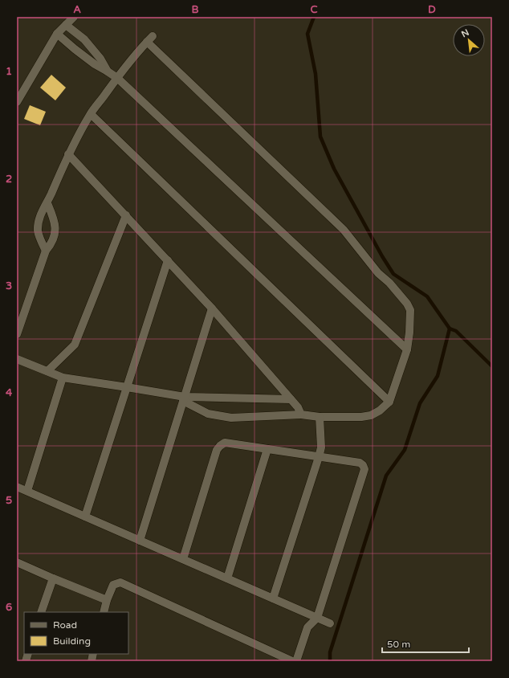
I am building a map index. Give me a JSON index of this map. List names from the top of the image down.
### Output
{
  "legend": ["Road", "Building"],
  "scale_bar": "50 m",
  "north": "top left",
  "grid": {
    "columns": [
      "A",
      "B",
      "C",
      "D"
    ],
    "rows": [
      "1",
      "2",
      "3",
      "4",
      "5",
      "6"
    ]
  }
}
